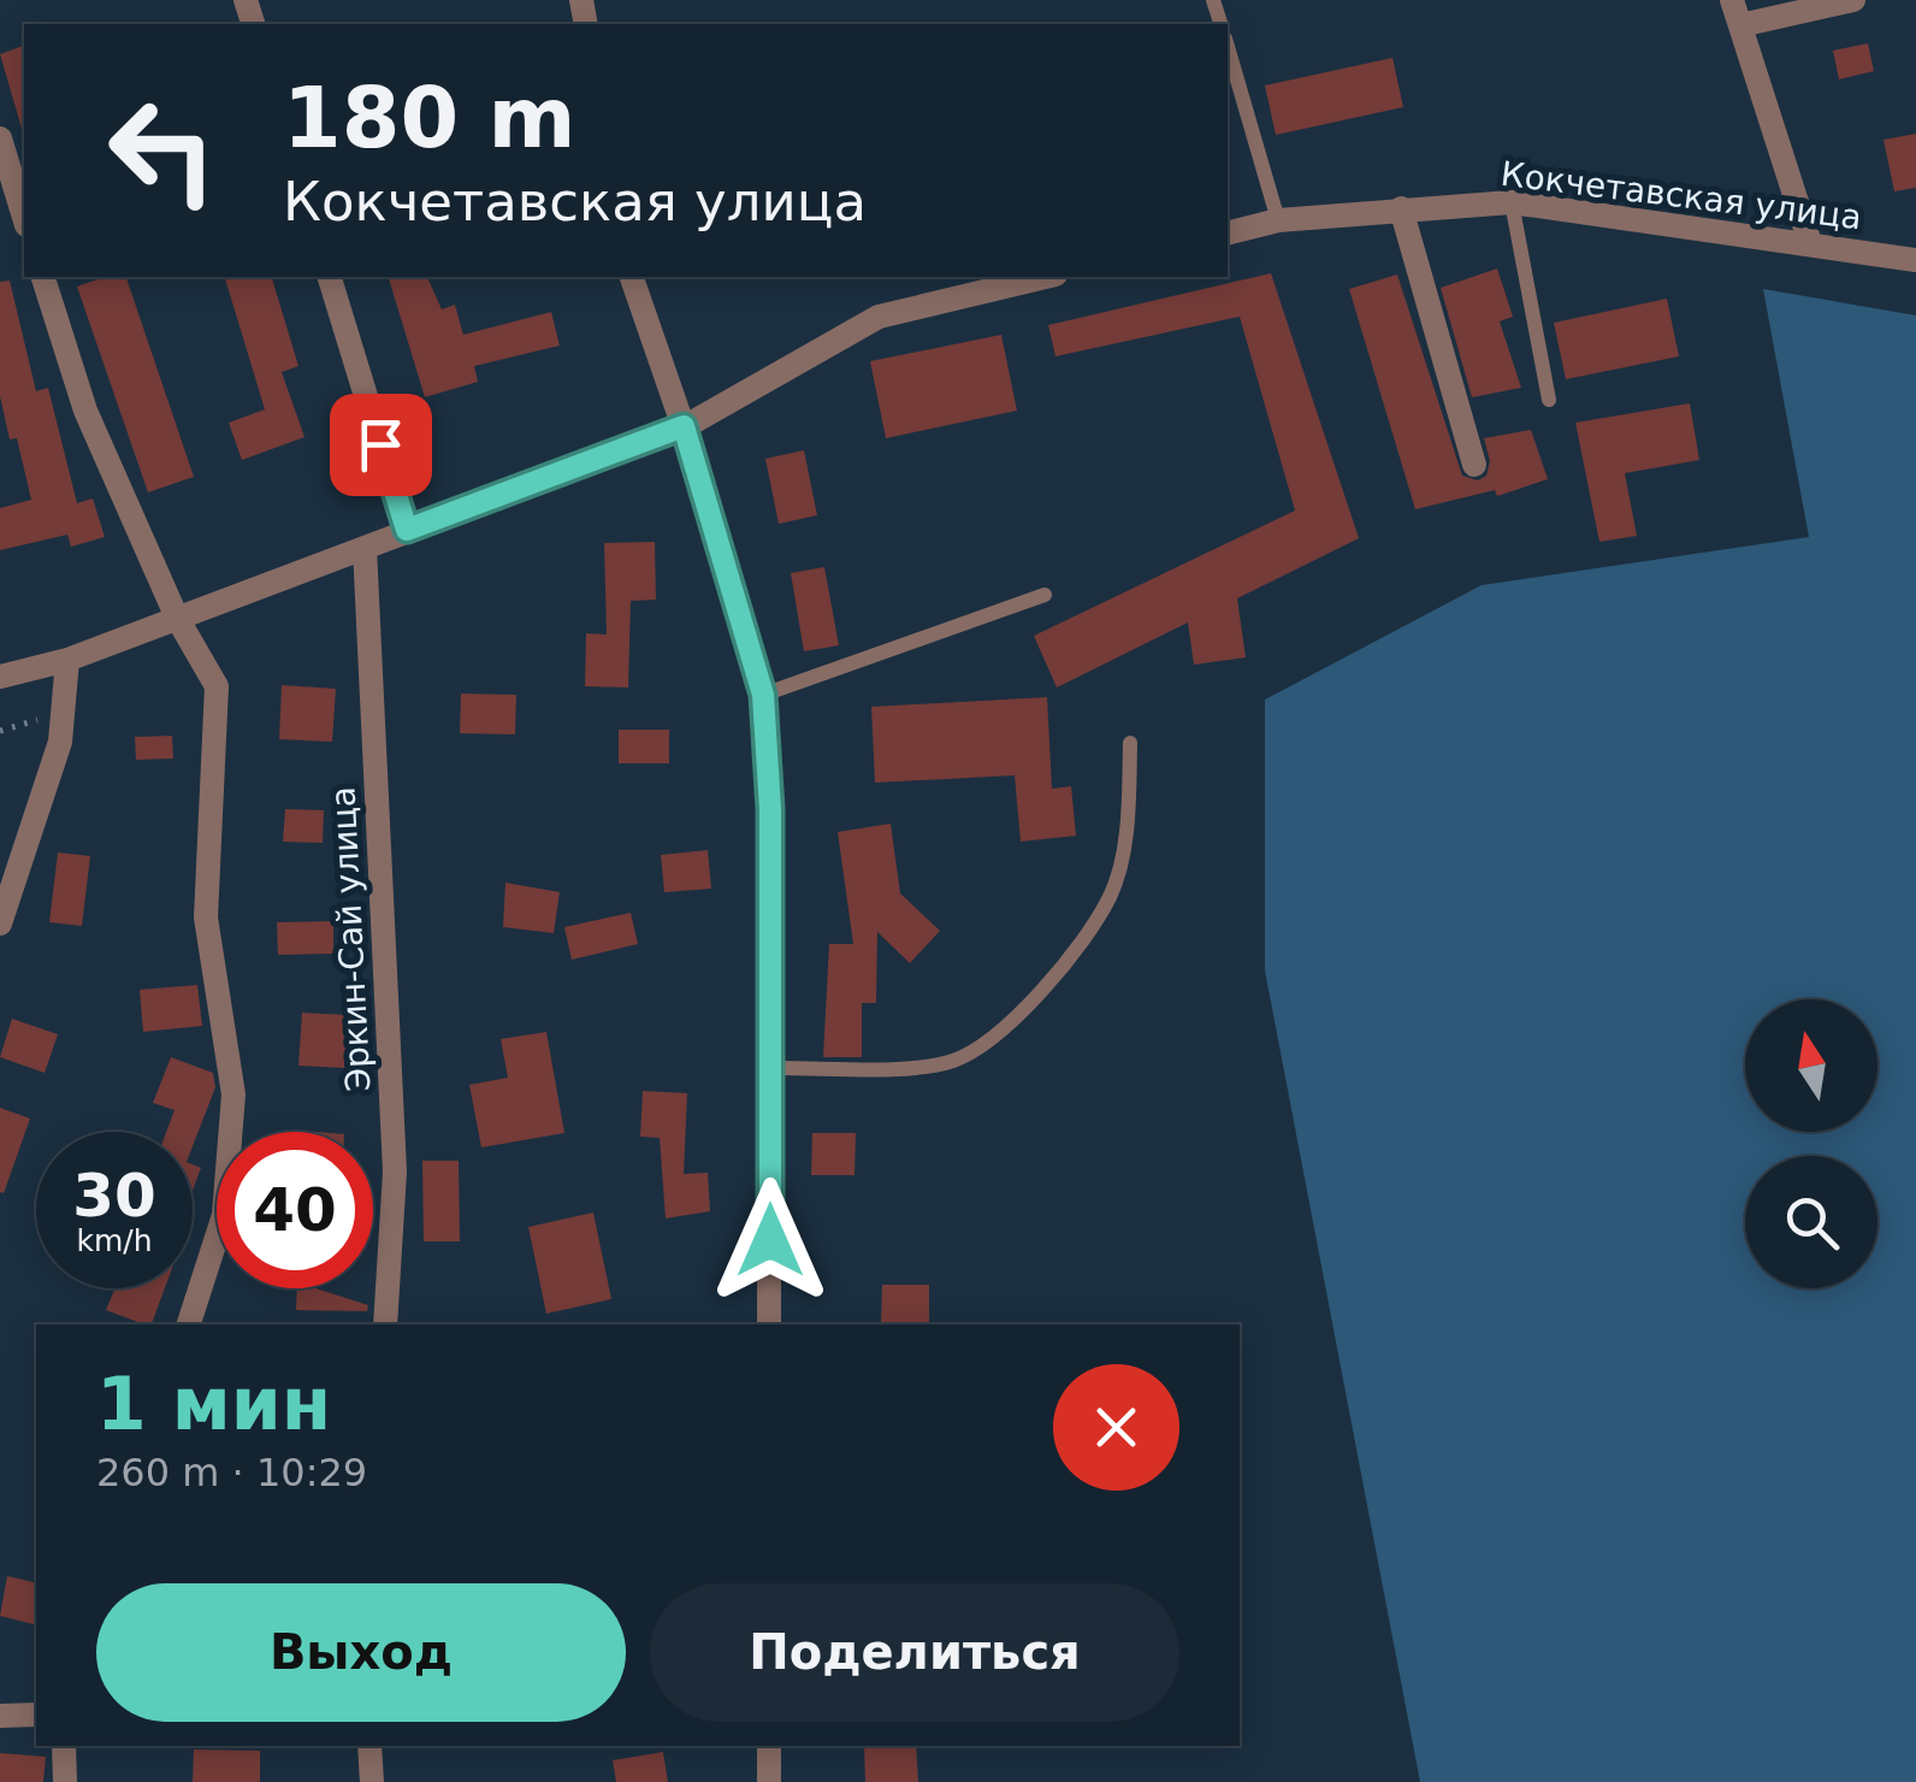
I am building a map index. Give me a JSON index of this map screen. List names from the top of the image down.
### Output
{
  "streets": {
    "street": ["Кокчетавская улица", "Эркин-Сай улица"]
  },
  "north": "top",
  "page": {
    "turn": ["180 m", "Кокчетавская улица"],
    "speed": "30 km/h",
    "limit": "40",
    "heading": ["1 мин", "260 m · 10:29"],
    "buttons": ["Выход", "Поделиться"]
  }
}
